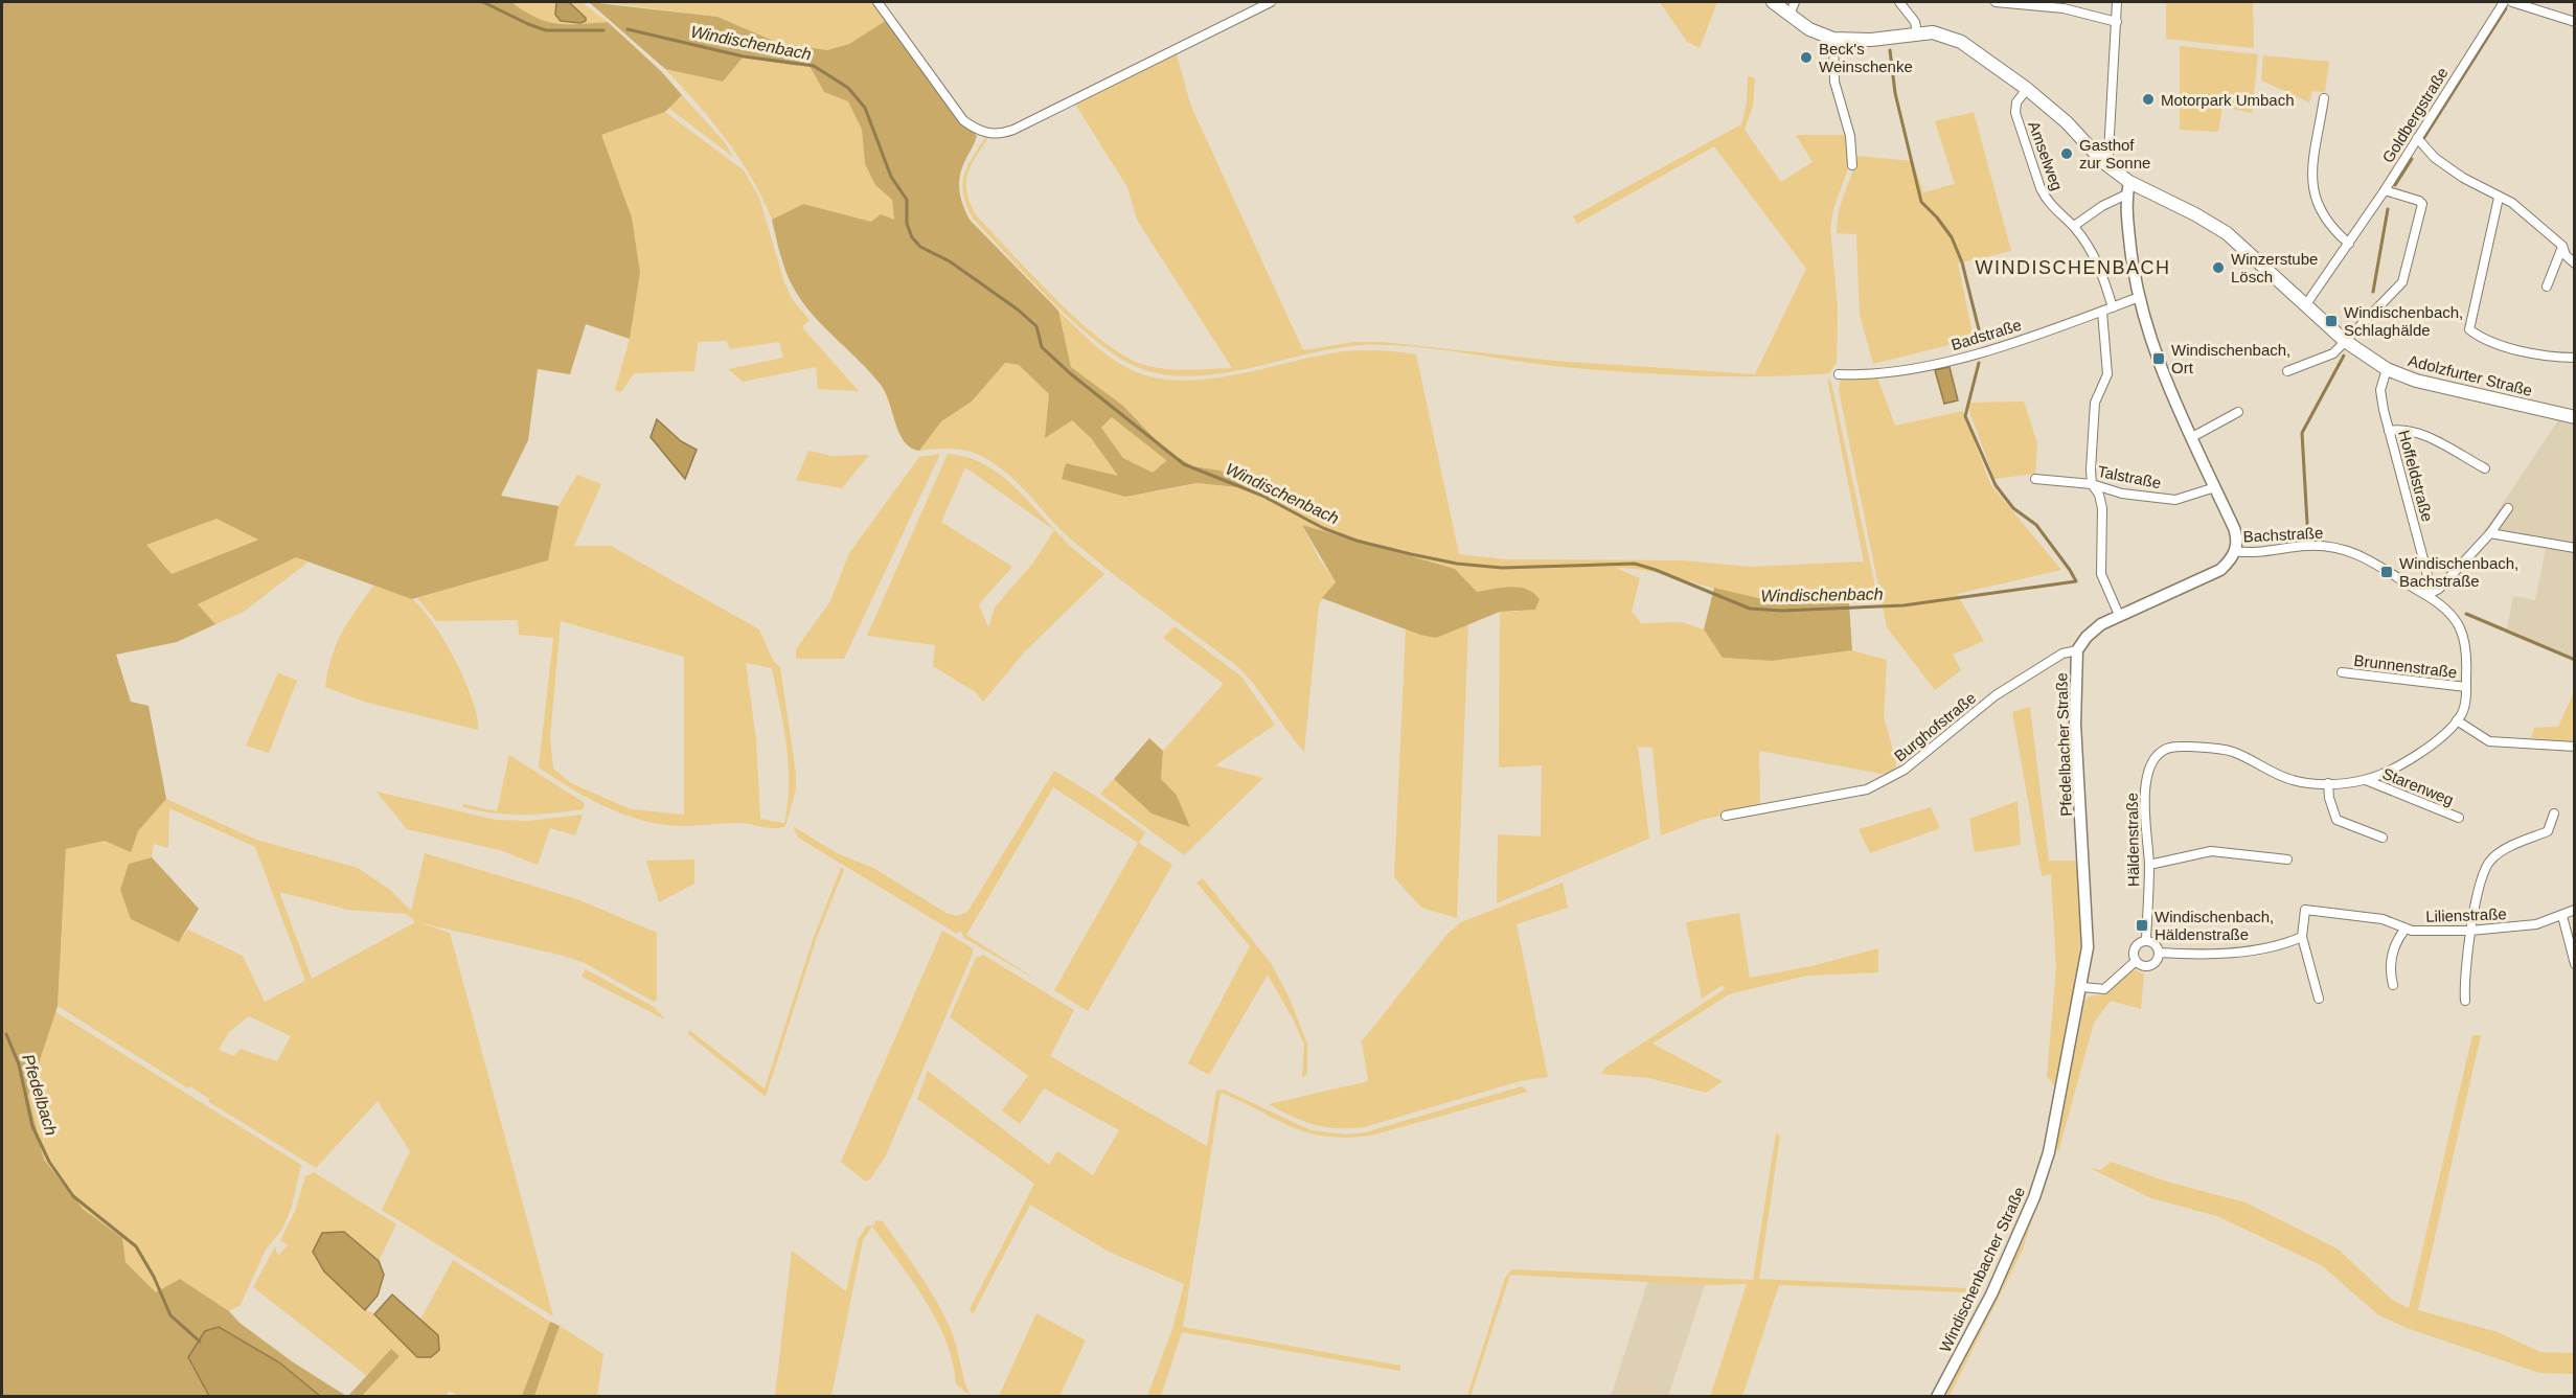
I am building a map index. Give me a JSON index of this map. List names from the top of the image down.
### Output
{
  "streets": {
    "main road": ["Adolzfurter Straße"],
    "street": [
      "Goldbergstraße",
      "Amselweg",
      "Badstraße",
      "Hoffeldstraße",
      "Talstraße",
      "Bachstraße",
      "Brunnenstraße",
      "Burghofstraße",
      "Pfedelbacher Straße",
      "Starenweg",
      "Häldenstraße",
      "Lilienstraße",
      "Windischenbacher Straße"
    ]
  },
  "crossings": [
    ["Goldbergstraße", "Adolzfurter Straße"],
    ["Amselweg", "Badstraße"],
    ["Amselweg", "Adolzfurter Straße"],
    ["Adolzfurter Straße", "Hoffeldstraße"],
    ["Hoffeldstraße", "Bachstraße"],
    ["Bachstraße", "Pfedelbacher Straße"],
    ["Bachstraße", "Häldenstraße"],
    ["Brunnenstraße", "Häldenstraße"],
    ["Burghofstraße", "Pfedelbacher Straße"],
    ["Pfedelbacher Straße", "Windischenbacher Straße"],
    ["Starenweg", "Häldenstraße"]
  ],
  "districts": ["WINDISCHENBACH"],
  "water": ["Windischenbach", "Pfedelbach"],
  "places": {
    "other": [
      "Beck's Weinschenke",
      "Motorpark Umbach",
      "Gasthof zur Sonne",
      "Winzerstube Lösch"
    ],
    "transit": [
      "Windischenbach, Schlaghälde",
      "Windischenbach, Ort",
      "Windischenbach, Bachstraße",
      "Windischenbach, Häldenstraße"
    ]
  }
}
